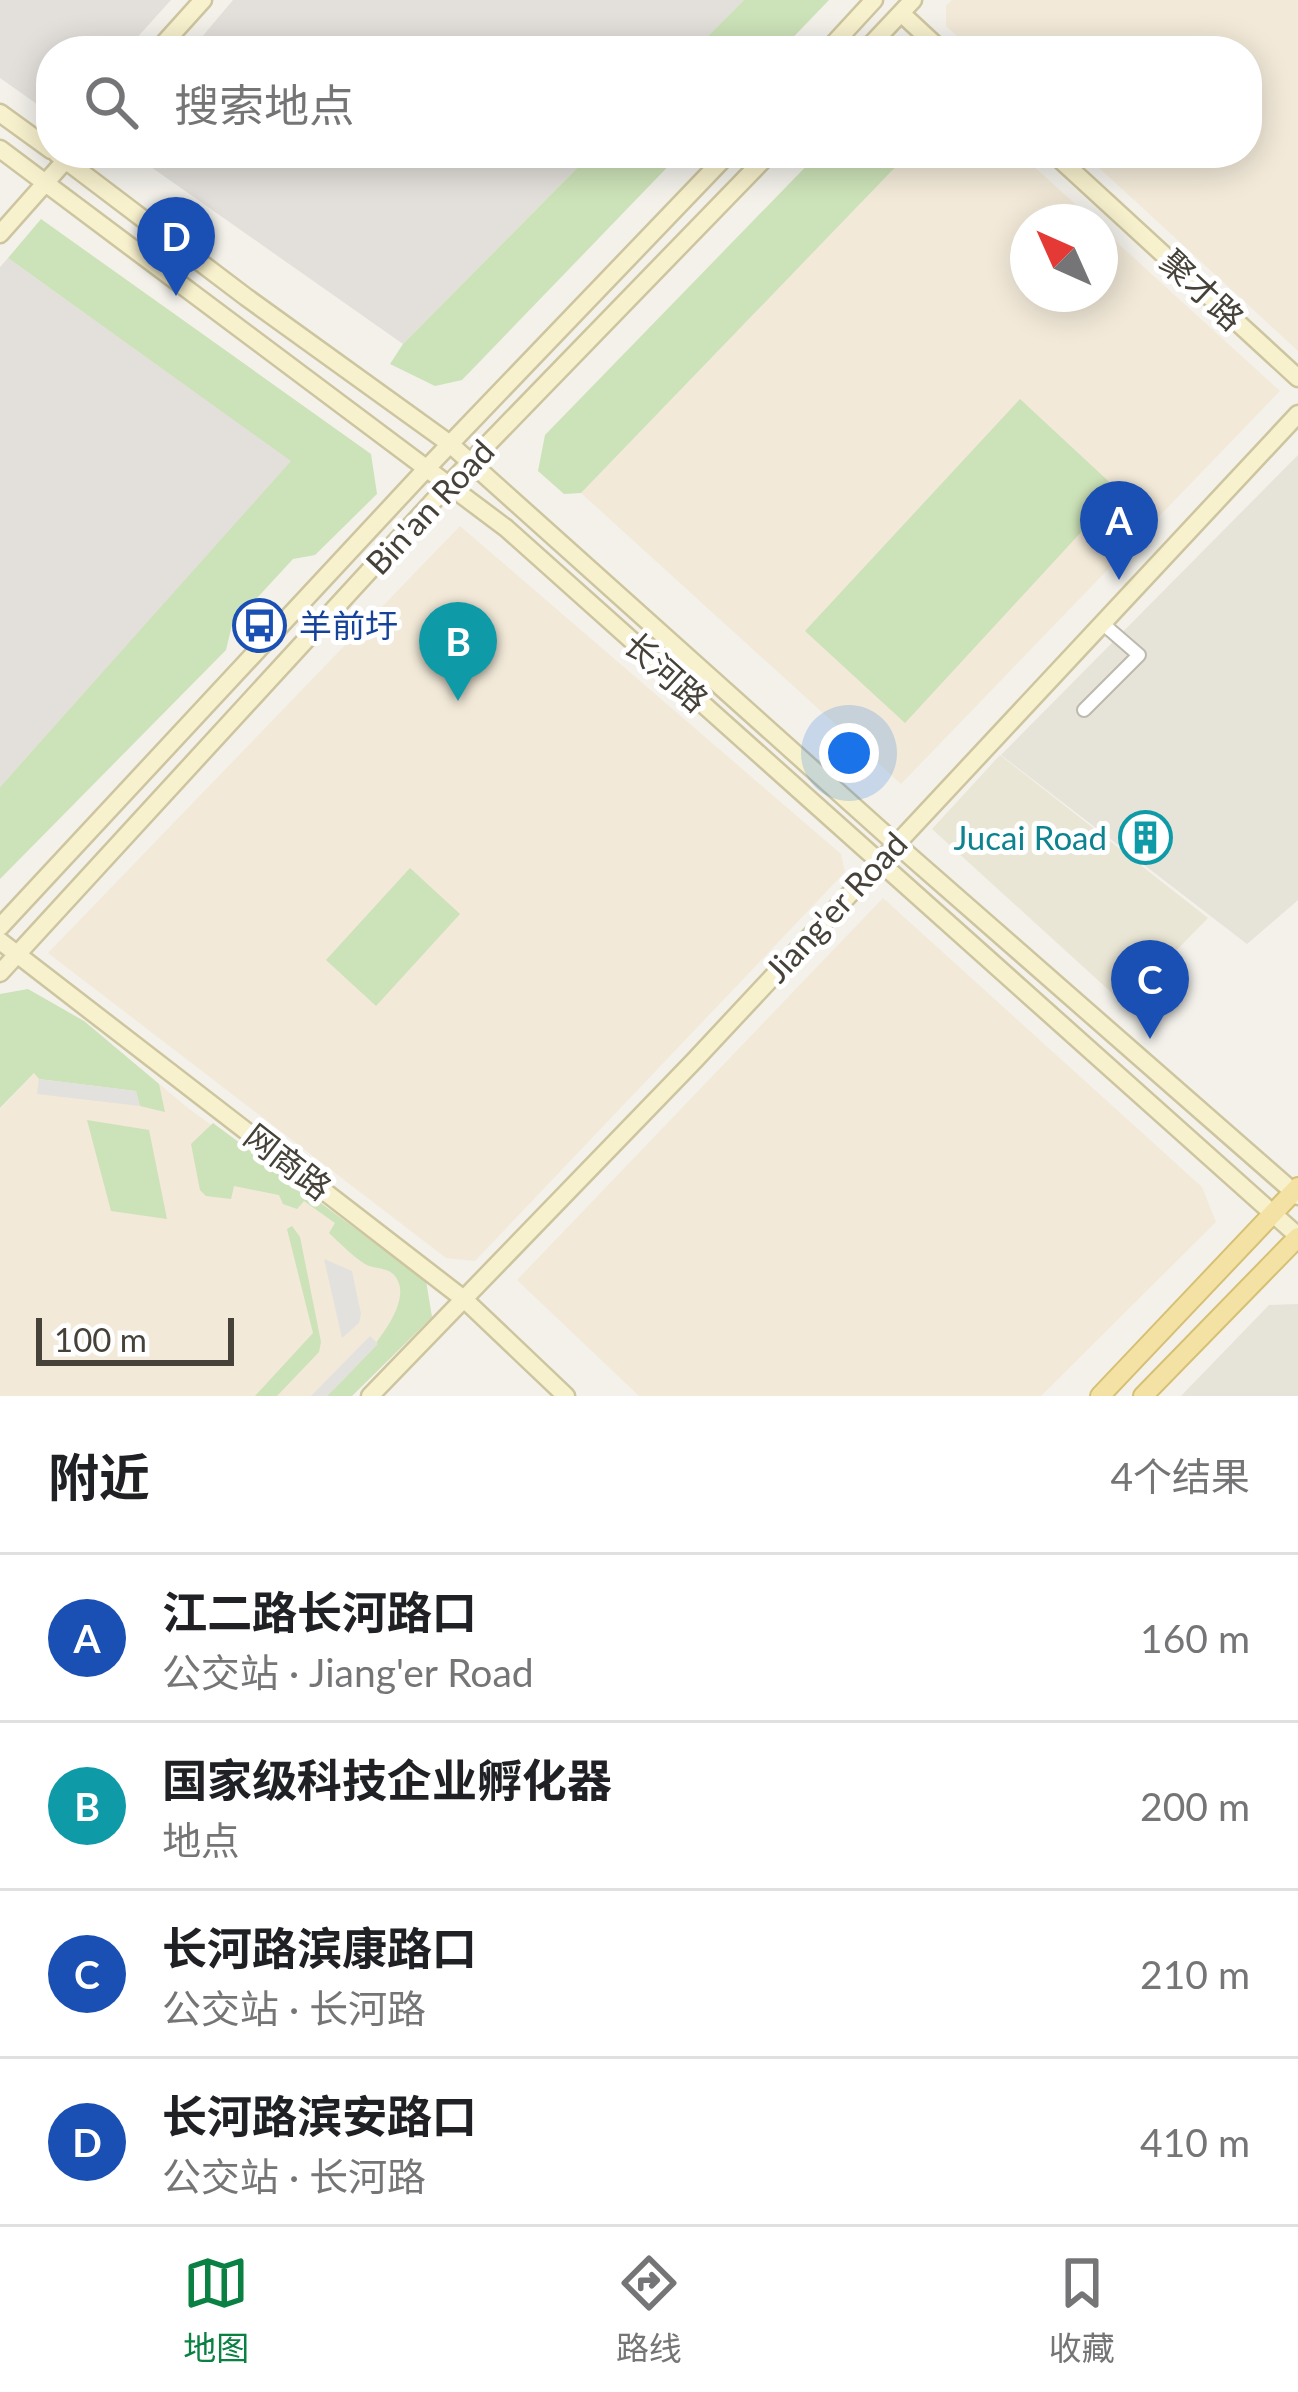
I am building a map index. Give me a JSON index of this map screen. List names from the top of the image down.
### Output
{
  "streets": {
    "main road": [
      "聚才路",
      "Bin'an Road",
      "长河路",
      "Jiang'er Road",
      "网商路"
    ]
  },
  "crossings": [
    ["Bin'an Road", "长河路"],
    ["Bin'an Road", "网商路"],
    ["长河路", "Jiang'er Road"],
    ["Jiang'er Road", "网商路"]
  ],
  "places": {
    "bus stop": ["羊前圩"],
    "building": ["Jucai Road"]
  },
  "scale_bar": "100 m",
  "north": "top left",
  "page": {
    "search": "搜索地点",
    "pins": [
      "D",
      "A",
      "B",
      "C"
    ],
    "scale": "100 m",
    "heading": ["附近", "4个结果"],
    "list": [
      {
        "mark": "A",
        "name": "江二路长河路口",
        "note": "公交站 · Jiang'er Road",
        "value": "160 m"
      },
      {
        "mark": "B",
        "name": "国家级科技企业孵化器",
        "note": "地点",
        "value": "200 m"
      },
      {
        "mark": "C",
        "name": "长河路滨康路口",
        "note": "公交站 · 长河路",
        "value": "210 m"
      },
      {
        "mark": "D",
        "name": "长河路滨安路口",
        "note": "公交站 · 长河路",
        "value": "410 m"
      }
    ],
    "nav": ["地图", "路线", "收藏"]
  }
}
